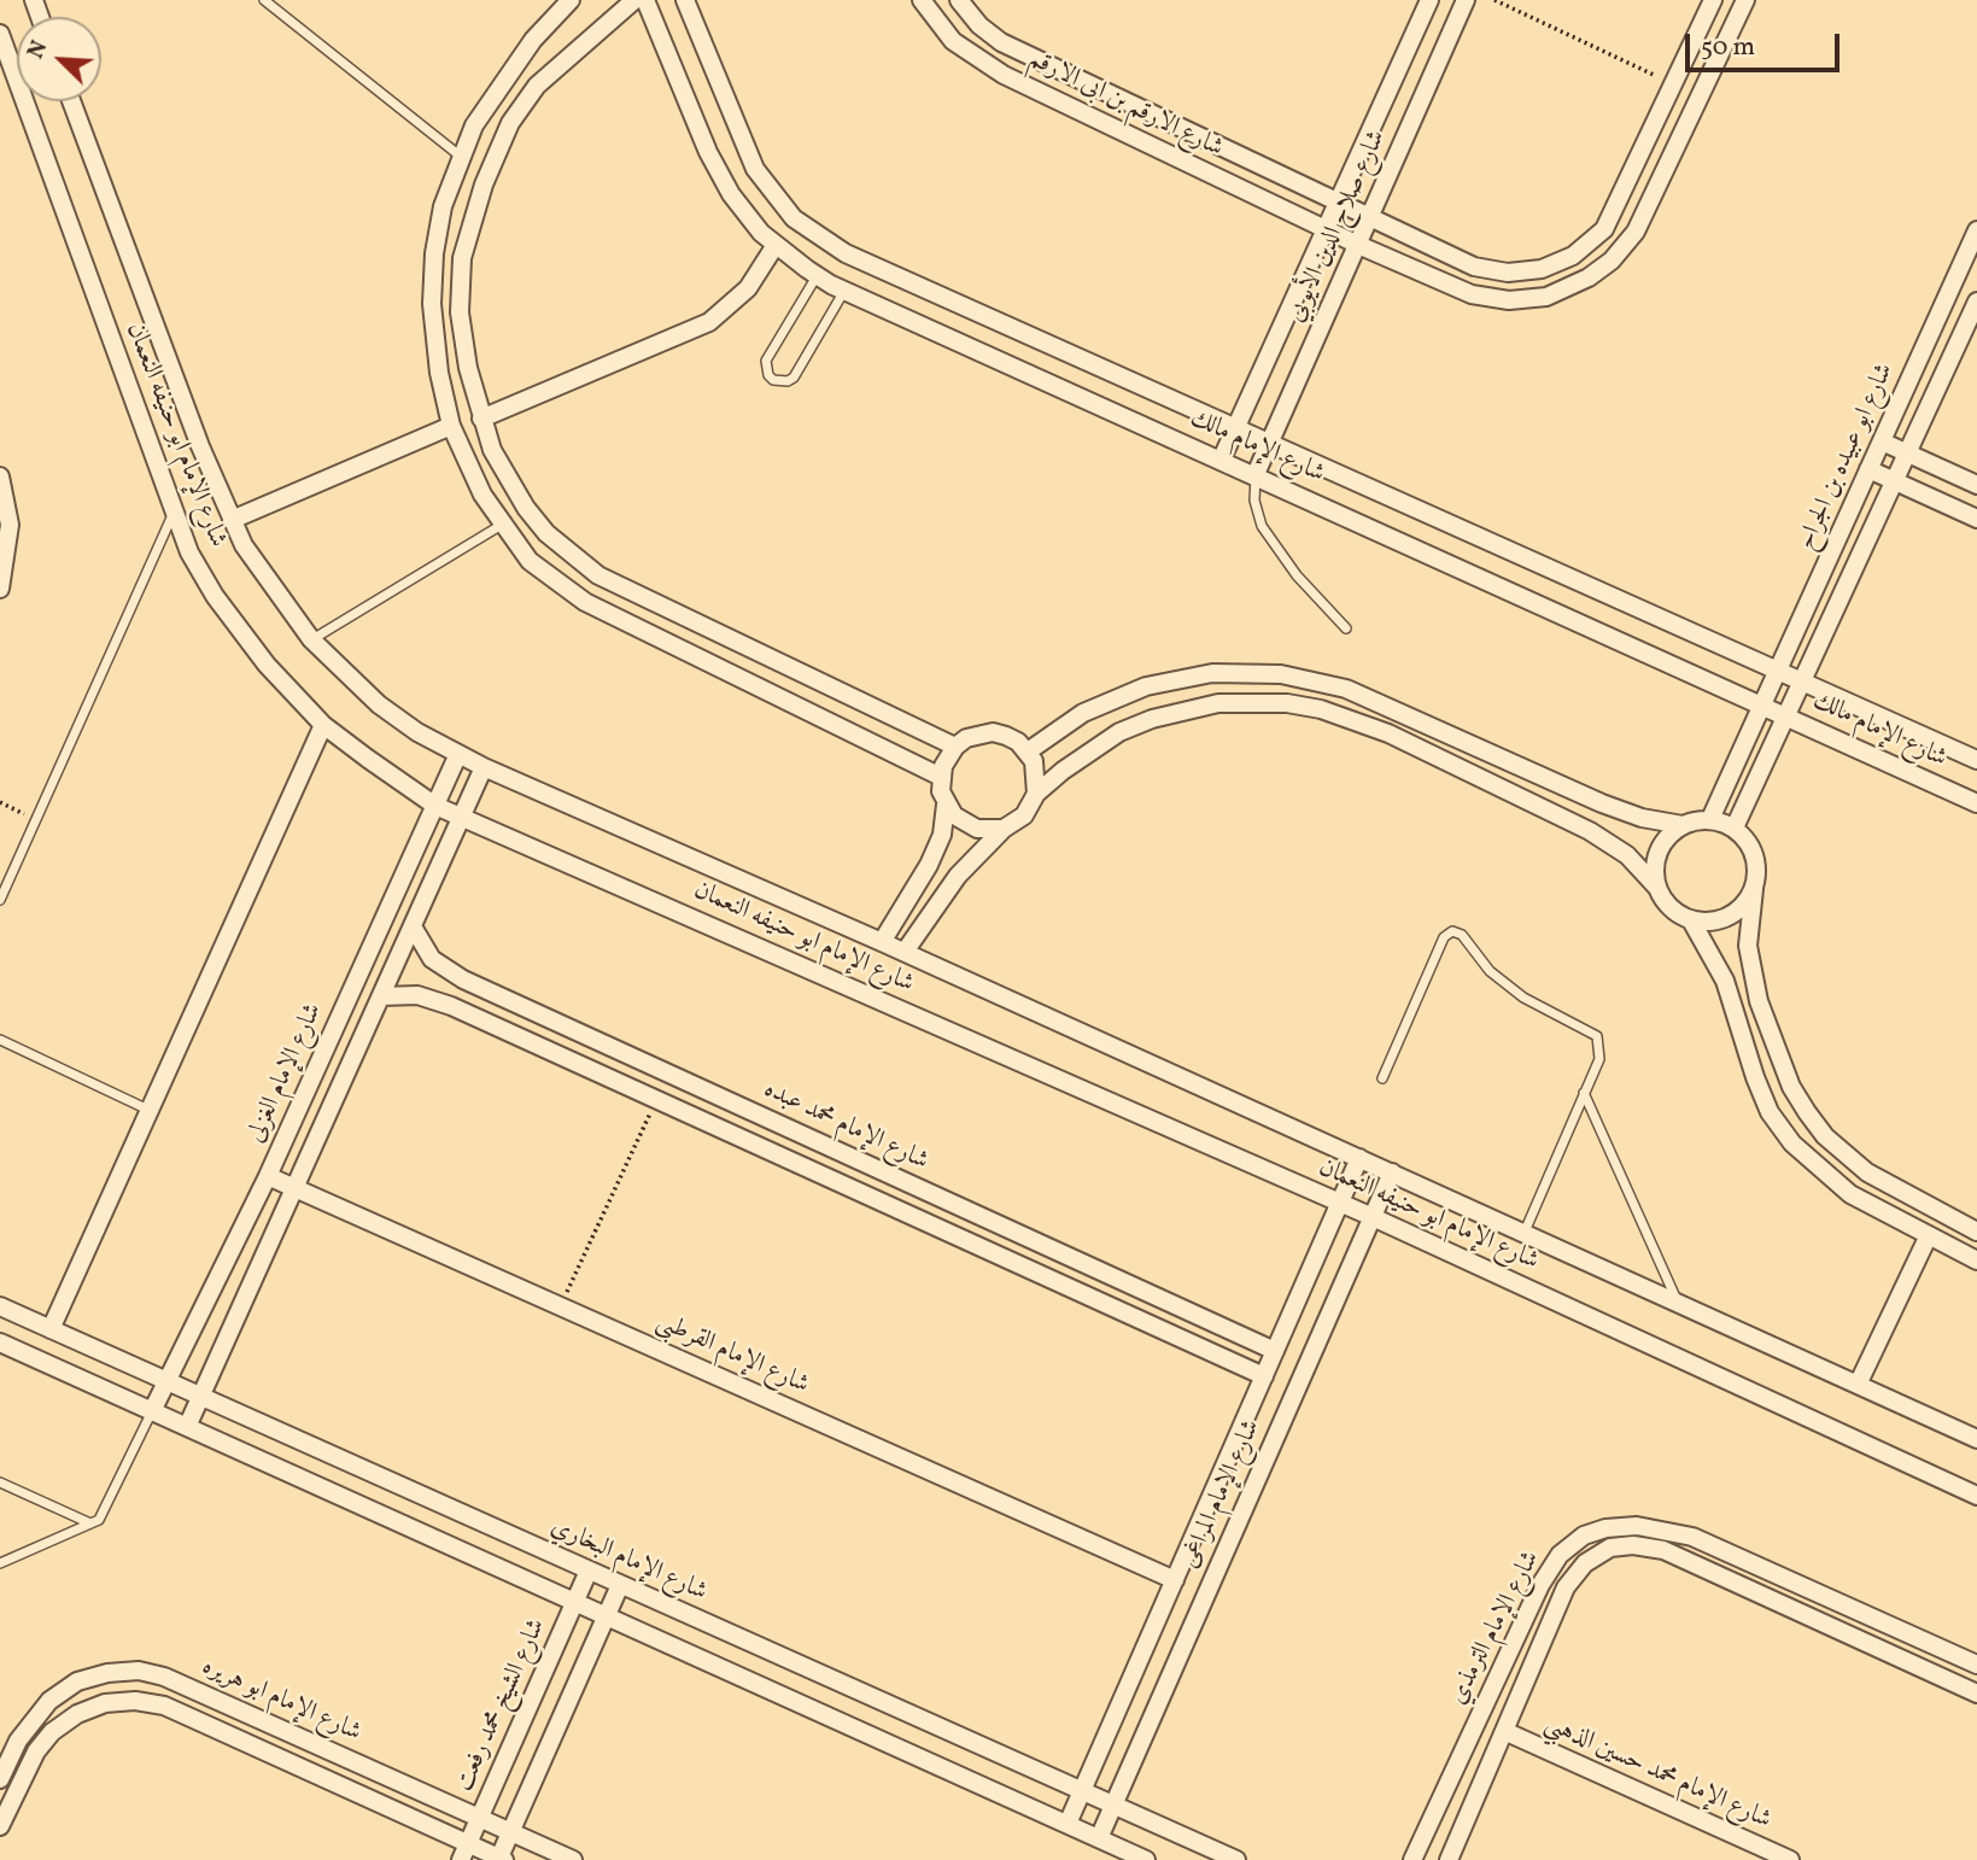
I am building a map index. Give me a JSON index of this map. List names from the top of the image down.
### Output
{
  "streets": {
    "street": [
      "شارع الارقم بن ابى الارقم",
      "شارع صلاح الدين الأيوبي",
      "شارع الإمام ابو حنيفه النعمان",
      "شارع الإمام مالك",
      "شارع ابو عبيده بن الجراح",
      "شارع الإمام الغزلى",
      "شارع الإمام محمد عبده",
      "شارع الإمام القرطبى",
      "شارع الإمام المراغى",
      "شارع الإمام البخاري",
      "شارع الإمام الترمذي",
      "شارع الإمام ابو هريره",
      "شارع الشيخ محمد رفعت",
      "شارع الإمام محمد حسين الذهبي"
    ]
  },
  "crossings": [
    ["شارع الارقم بن ابى الارقم", "شارع صلاح الدين الأيوبي"],
    ["شارع صلاح الدين الأيوبي", "شارع الإمام مالك"],
    ["شارع الإمام ابو حنيفه النعمان", "شارع الإمام الغزلى"],
    ["شارع الإمام ابو حنيفه النعمان", "شارع الإمام المراغى"],
    ["شارع الإمام مالك", "شارع ابو عبيده بن الجراح"],
    ["شارع الإمام الغزلى", "شارع الإمام القرطبى"],
    ["شارع الإمام الغزلى", "شارع الإمام البخاري"],
    ["شارع الإمام محمد عبده", "شارع الإمام المراغى"],
    ["شارع الإمام القرطبى", "شارع الإمام المراغى"],
    ["شارع الإمام المراغى", "شارع الإمام البخاري"],
    ["شارع الإمام البخاري", "شارع الشيخ محمد رفعت"],
    ["شارع الإمام الترمذي", "شارع الإمام محمد حسين الذهبي"],
    ["شارع الإمام ابو هريره", "شارع الشيخ محمد رفعت"]
  ],
  "scale_bar": "50 m",
  "north": "top left"
}
